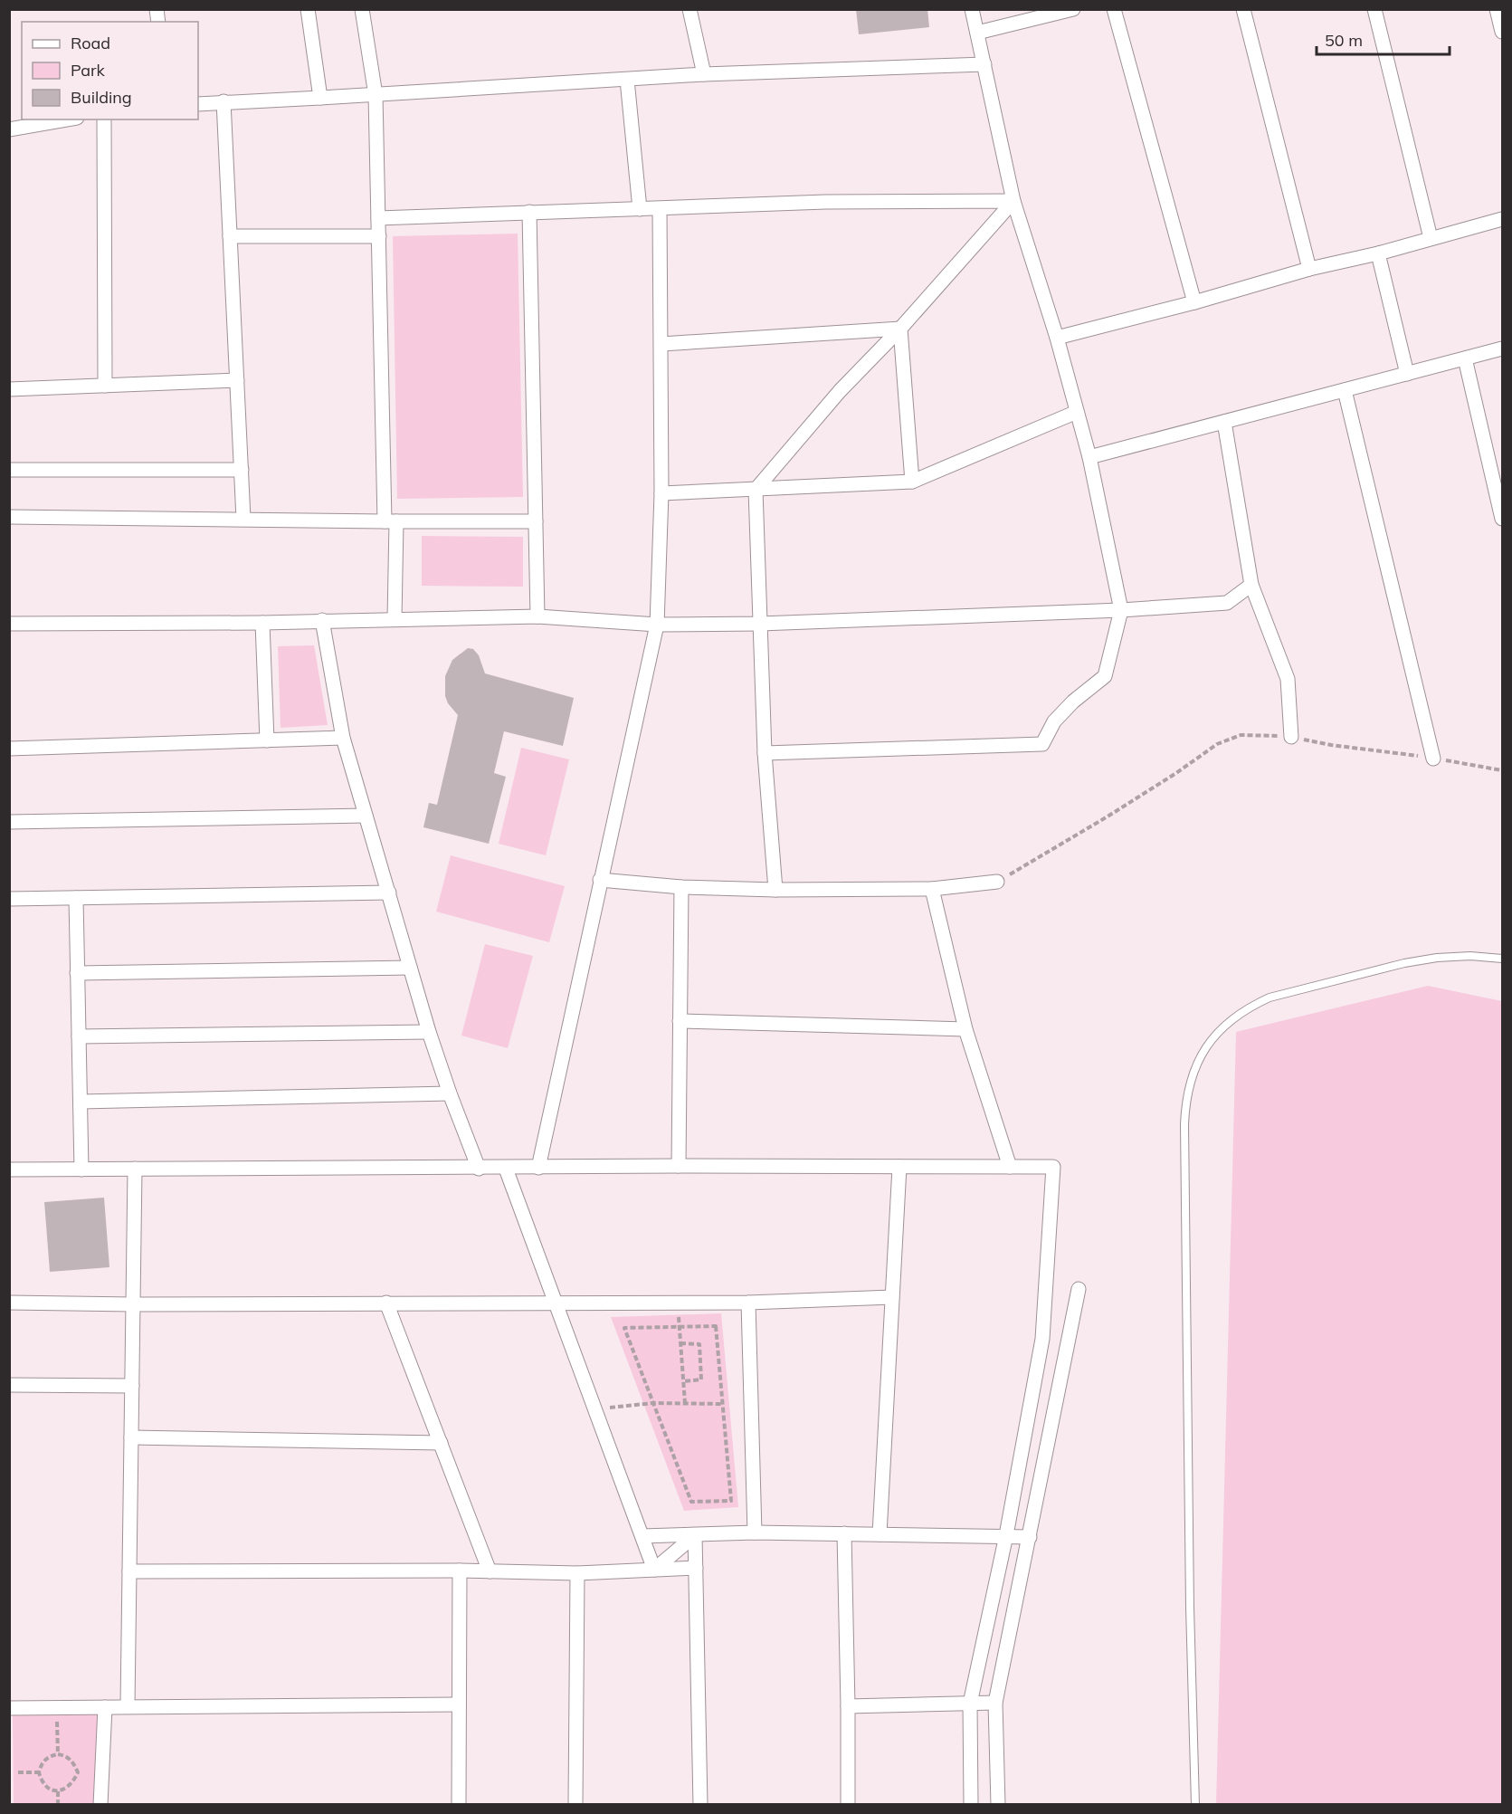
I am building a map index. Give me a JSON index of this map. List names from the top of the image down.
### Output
{
  "legend": ["Road", "Park", "Building"],
  "scale_bar": "50 m"
}
